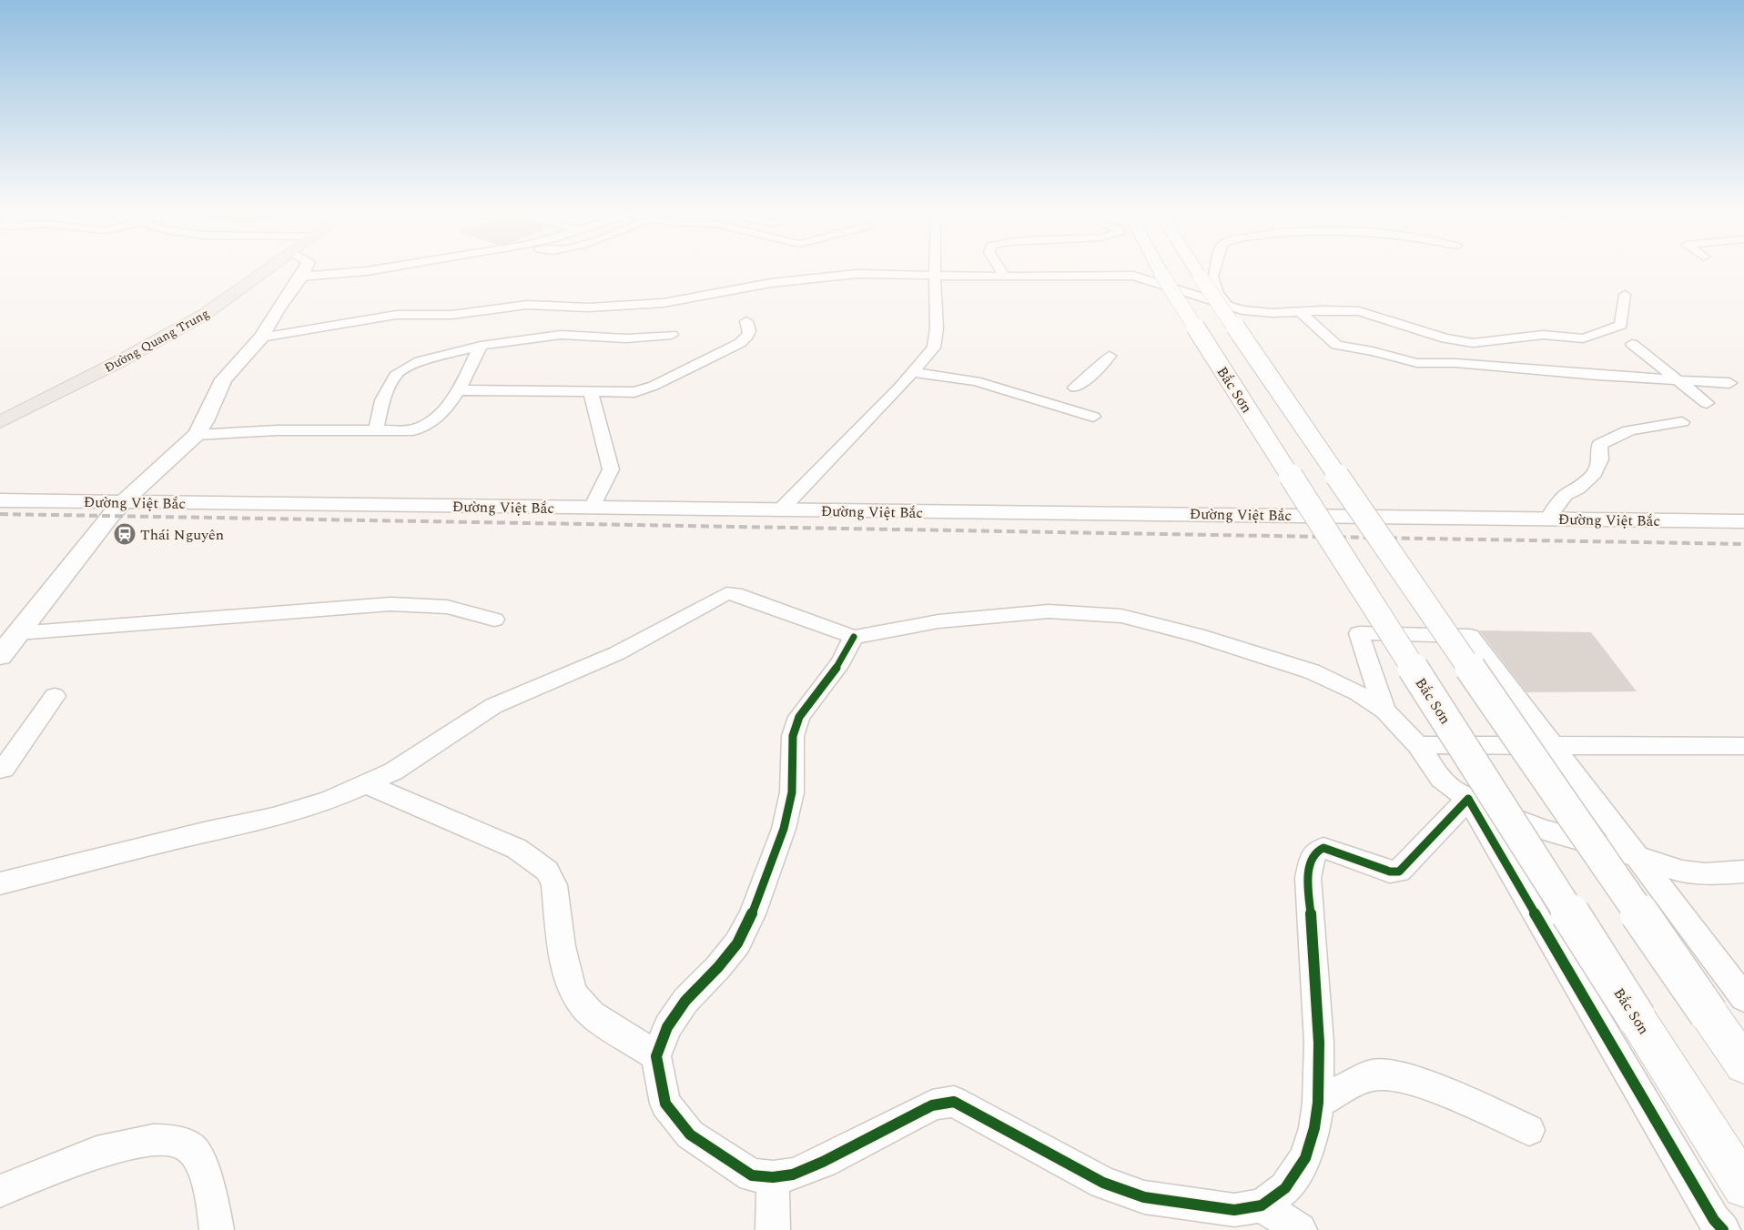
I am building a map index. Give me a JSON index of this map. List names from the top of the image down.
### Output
{
  "streets": {
    "main road": ["Đường Quang Trung", "Bắc Sơn"],
    "street": ["Đường Việt Bắc"]
  },
  "places": {
    "station": ["Thái Nguyên"]
  }
}
